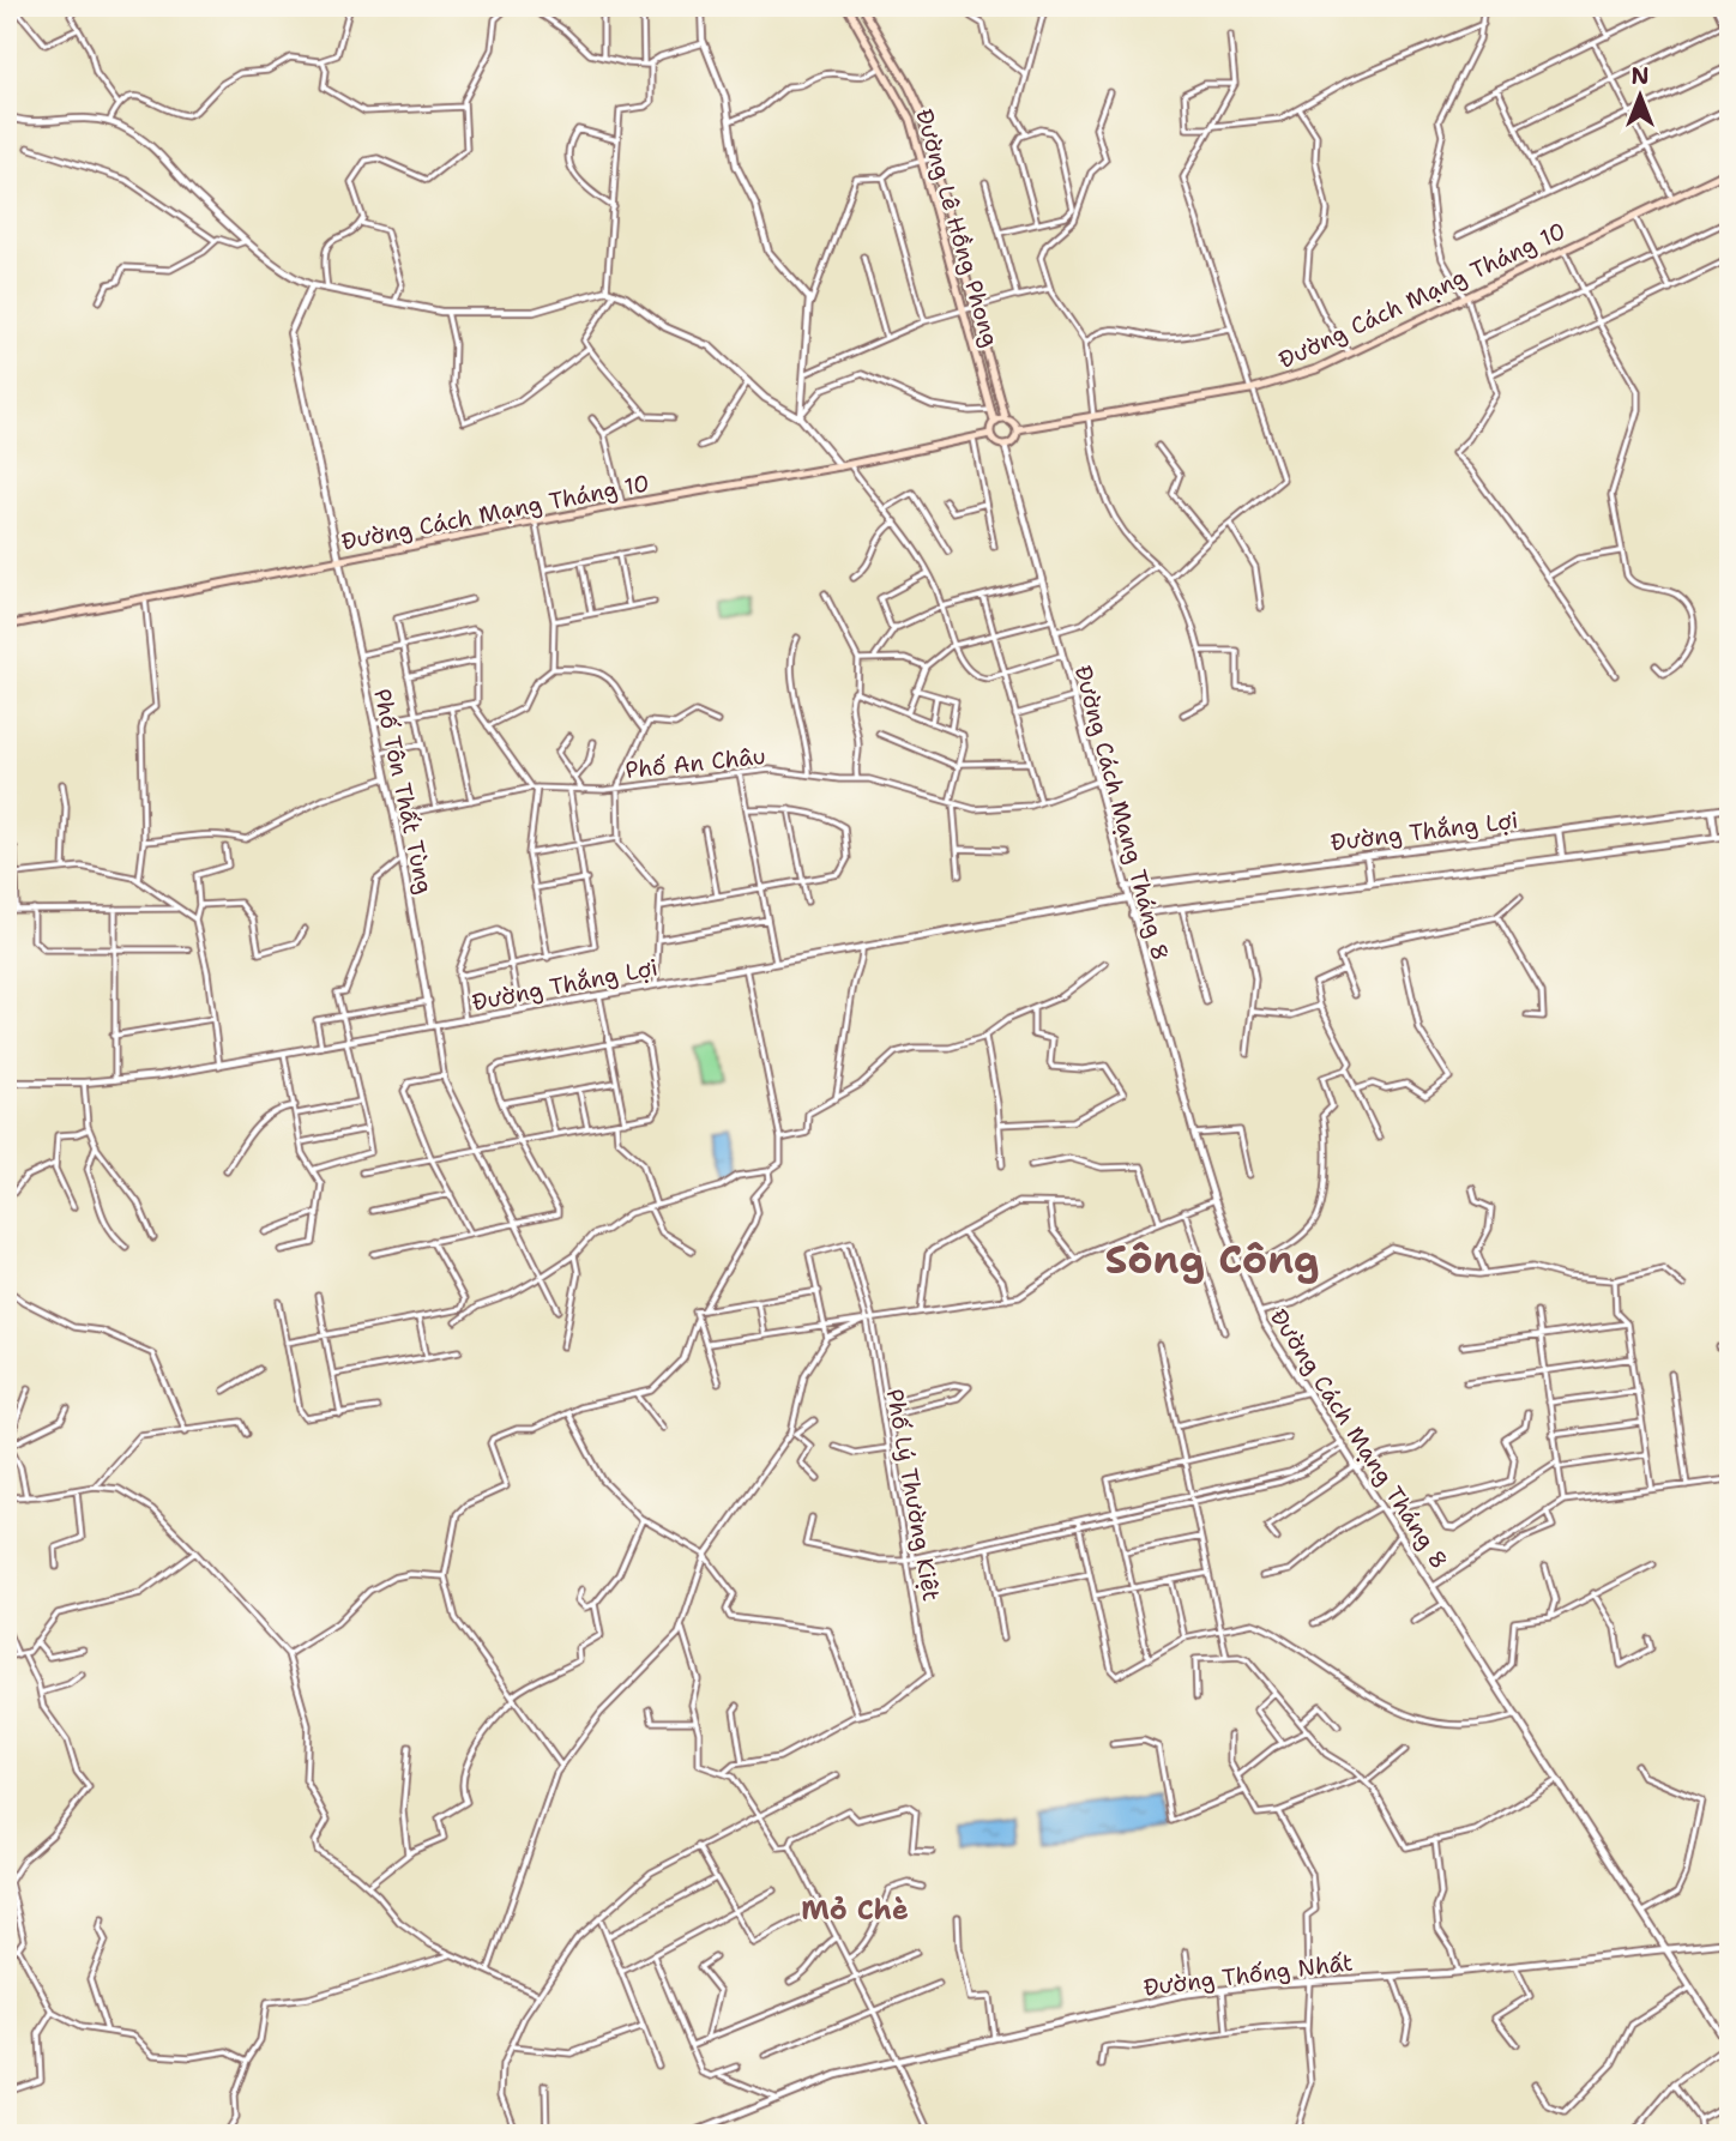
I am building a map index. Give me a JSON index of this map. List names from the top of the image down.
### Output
{
  "streets": {
    "main road": ["Đường Lê Hồng Phong", "Đường Cách Mạng Tháng 10"],
    "street": [
      "Phố An Châu",
      "Phố Tôn Thất Tùng",
      "Đường Cách Mạng Tháng 8",
      "Đường Thắng Lợi",
      "Phố Lý Thường Kiệt",
      "Đường Thống Nhất"
    ]
  },
  "crossings": [
    ["Đường Lê Hồng Phong", "Đường Cách Mạng Tháng 10"],
    ["Đường Lê Hồng Phong", "Đường Cách Mạng Tháng 8"],
    ["Đường Cách Mạng Tháng 10", "Phố Tôn Thất Tùng"],
    ["Đường Cách Mạng Tháng 10", "Đường Cách Mạng Tháng 8"],
    ["Phố An Châu", "Phố Tôn Thất Tùng"],
    ["Phố An Châu", "Đường Cách Mạng Tháng 8"],
    ["Phố Tôn Thất Tùng", "Đường Thắng Lợi"],
    ["Đường Cách Mạng Tháng 8", "Đường Thắng Lợi"],
    ["Đường Cách Mạng Tháng 8", "Đường Thống Nhất"]
  ],
  "districts": ["Sông Công", "Mỏ Chè"],
  "north": "top"
}
